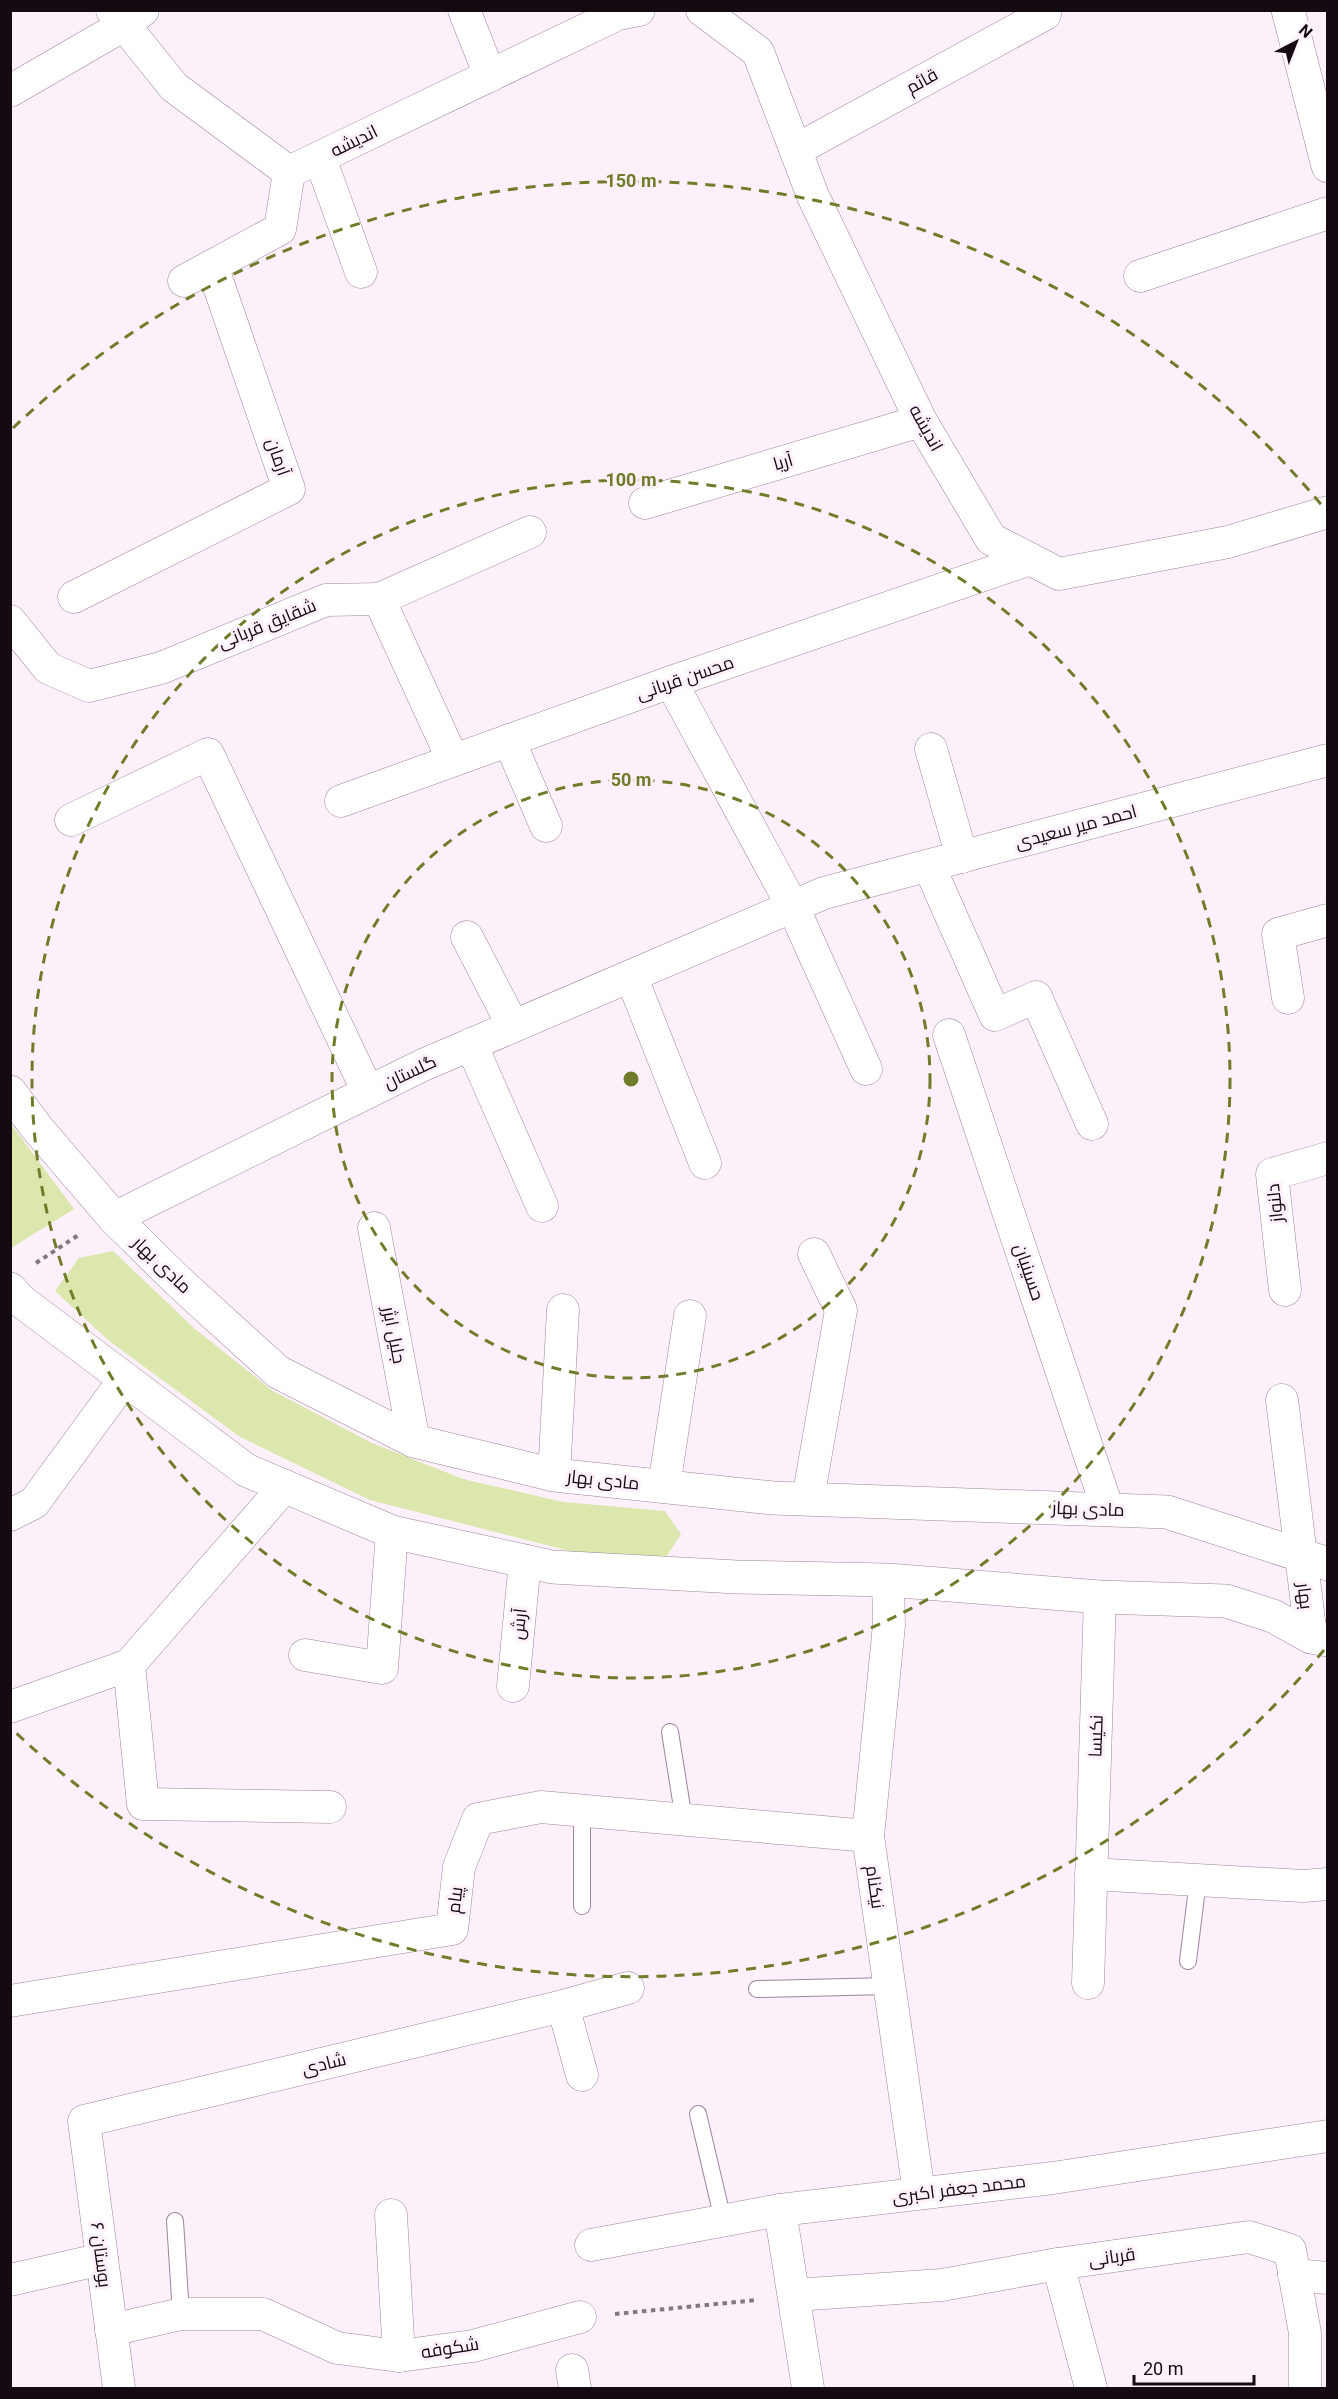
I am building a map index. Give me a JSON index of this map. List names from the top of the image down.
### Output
{
  "streets": {
    "street": [
      "قائم",
      "اندیشه",
      "آرمان",
      "آریا",
      "شقایق قربانی",
      "محسن قربانی",
      "احمد میر سعیدی",
      "گلستان",
      "دلنواز",
      "مادی بهار",
      "حسینیان",
      "جلیل ابژر",
      "بهار",
      "آرش",
      "نکیسا",
      "نیکنام",
      "پیام",
      "شادی",
      "محمد جعفر اکبری",
      "بوستان ۶",
      "قربانی",
      "شکوفه"
    ]
  },
  "crossings": [
    ["قائم", "اندیشه"],
    ["اندیشه", "آریا"],
    ["اندیشه", "محسن قربانی"],
    ["احمد میر سعیدی", "گلستان"],
    ["گلستان", "مادی بهار"],
    ["مادی بهار", "حسینیان"],
    ["مادی بهار", "جلیل ابژر"],
    ["مادی بهار", "بهار"],
    ["نیکنام", "پیام"],
    ["نیکنام", "محمد جعفر اکبری"],
    ["شادی", "بوستان ۶"],
    ["بوستان ۶", "شکوفه"]
  ],
  "scale_bar": "20 m",
  "north": "top right",
  "rings": ["150 m", "100 m", "50 m"]
}
